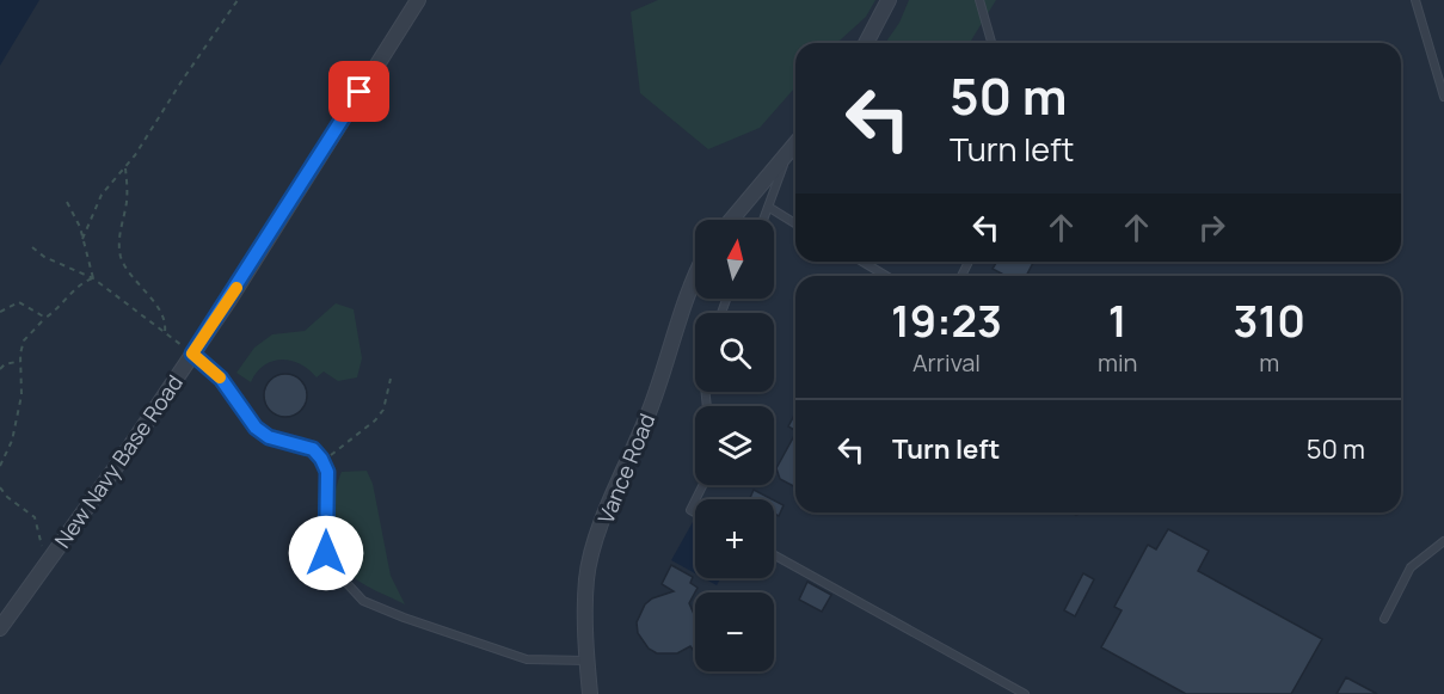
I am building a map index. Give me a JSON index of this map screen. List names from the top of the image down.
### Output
{
  "streets": {
    "street": ["New Navy Base Road", "Vance Road"]
  },
  "north": "top",
  "page": {
    "turn": ["50 m", "Turn left"],
    "map_buttons": ["+", "−"],
    "eta": [
      "19:23",
      "Arrival",
      "1",
      "min",
      "310",
      "m"
    ],
    "list": [
      {
        "name": "Turn left",
        "value": "50 m"
      }
    ]
  }
}
